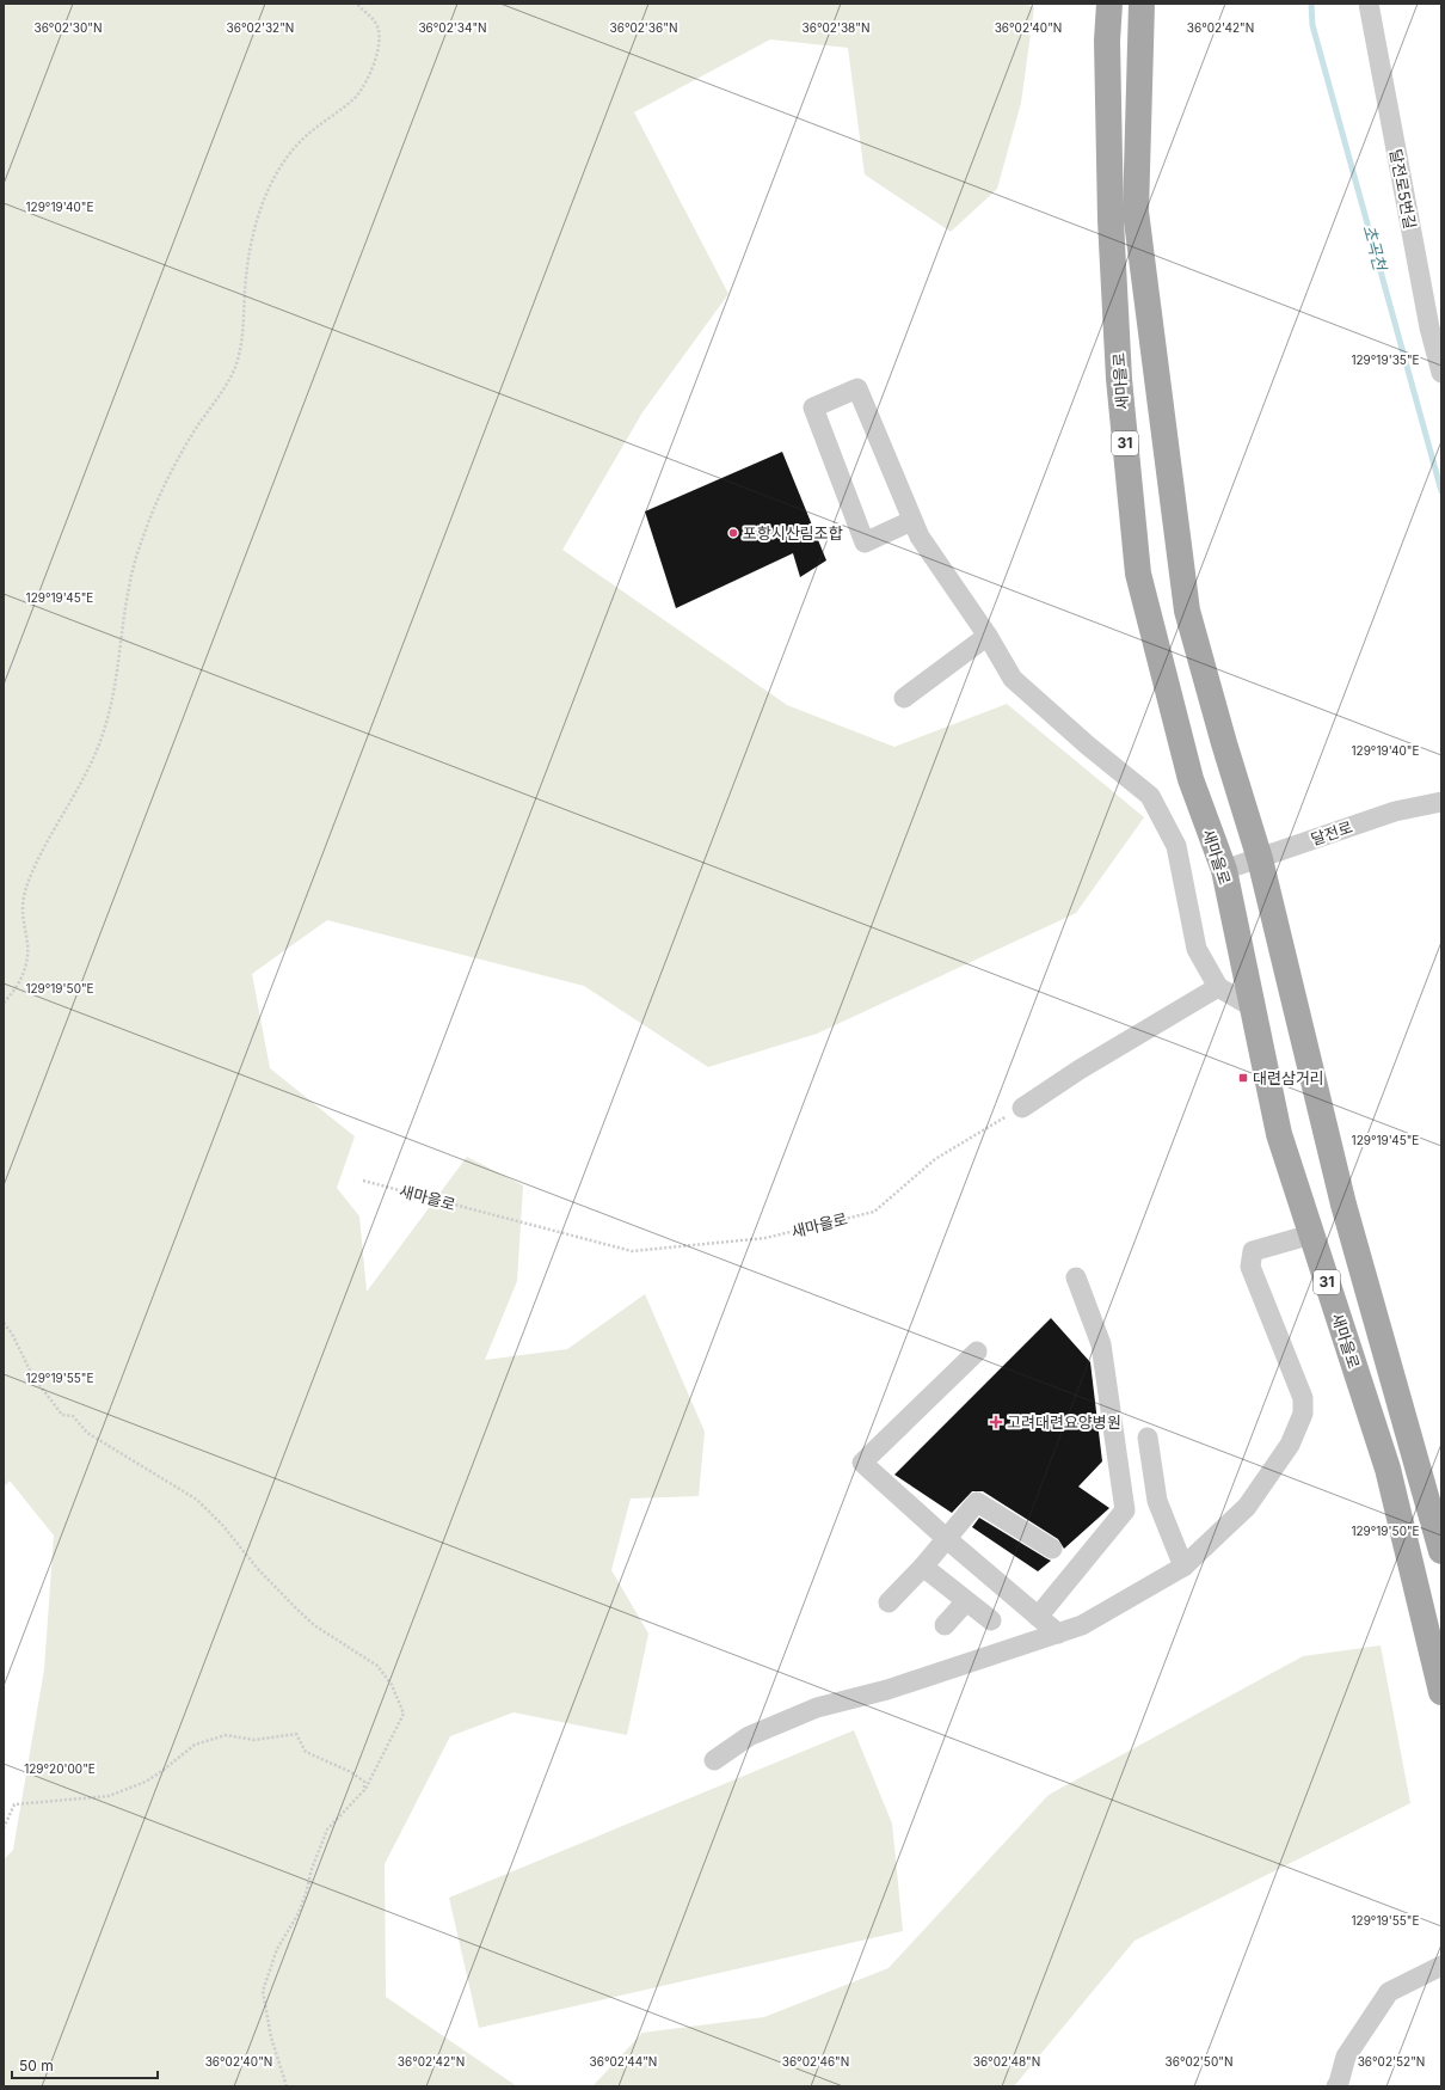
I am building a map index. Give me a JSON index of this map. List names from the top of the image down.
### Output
{
  "streets": {
    "main road": ["새마을로", "31"],
    "street": ["달전로5번길", "달전로"]
  },
  "crossings": [
    ["새마을로", "달전로"],
    ["31", "달전로"]
  ],
  "water": ["초곡천"],
  "places": {
    "other": ["포항시산림조합"],
    "transit": ["대련삼거리"],
    "health": ["고려대련요양병원"]
  },
  "scale_bar": "50 m",
  "coordinates": [
    "36°02'30\"N",
    "36°02'32\"N",
    "36°02'34\"N",
    "36°02'36\"N",
    "36°02'38\"N",
    "36°02'40\"N",
    "36°02'42\"N",
    "129°19'40\"E",
    "129°19'35\"E",
    "129°19'45\"E",
    "129°19'50\"E",
    "129°19'55\"E",
    "129°20'00\"E",
    "36°02'44\"N",
    "36°02'46\"N",
    "36°02'48\"N",
    "36°02'50\"N",
    "36°02'52\"N"
  ]
}
